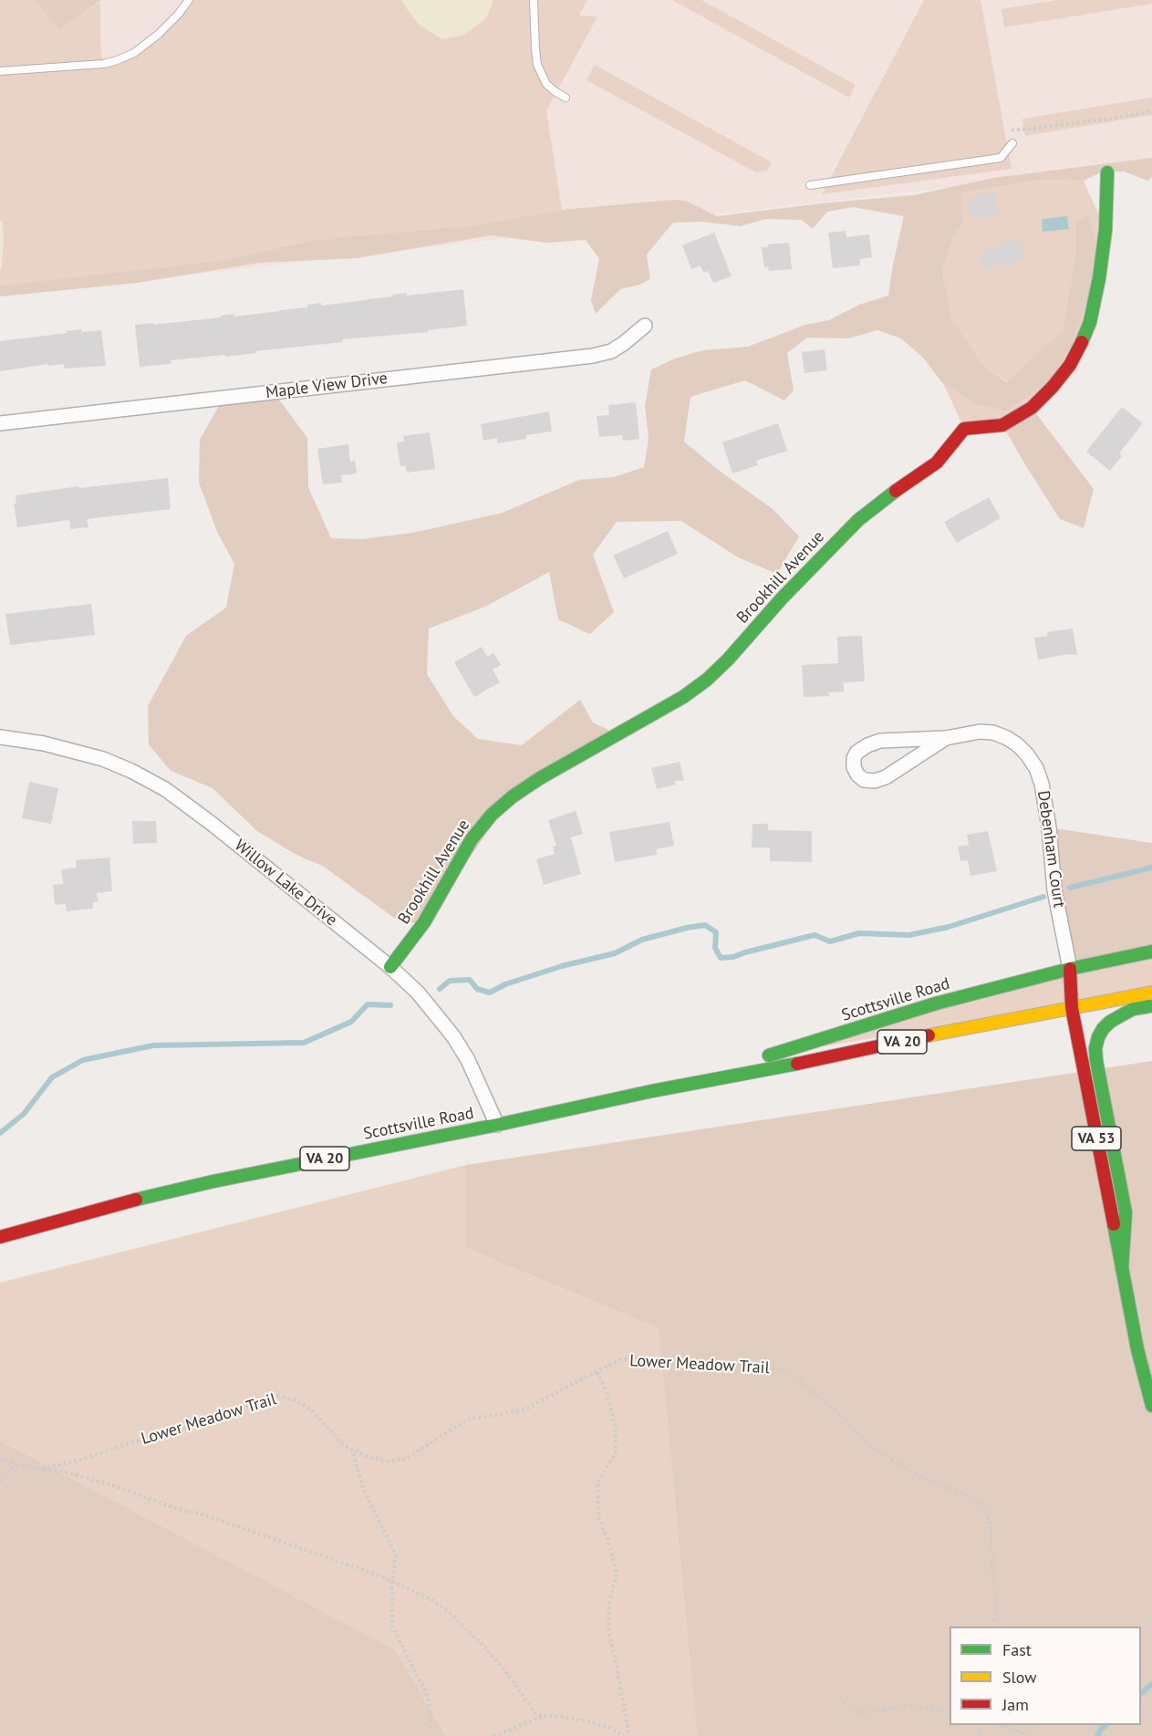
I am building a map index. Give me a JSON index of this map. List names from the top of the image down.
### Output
{
  "streets": {
    "main road": [
      "Brookhill Avenue",
      "Scottsville Road",
      "VA 20",
      "VA 53"
    ],
    "street": ["Maple View Drive", "Debenham Court", "Willow Lake Drive"],
    "path": ["Lower Meadow Trail"]
  },
  "crossings": [
    ["Brookhill Avenue", "Willow Lake Drive"],
    ["Debenham Court", "Scottsville Road"],
    ["Debenham Court", "VA 53"],
    ["Willow Lake Drive", "Scottsville Road"],
    ["Scottsville Road", "VA 53"]
  ],
  "legend": ["Fast", "Slow", "Jam"]
}
